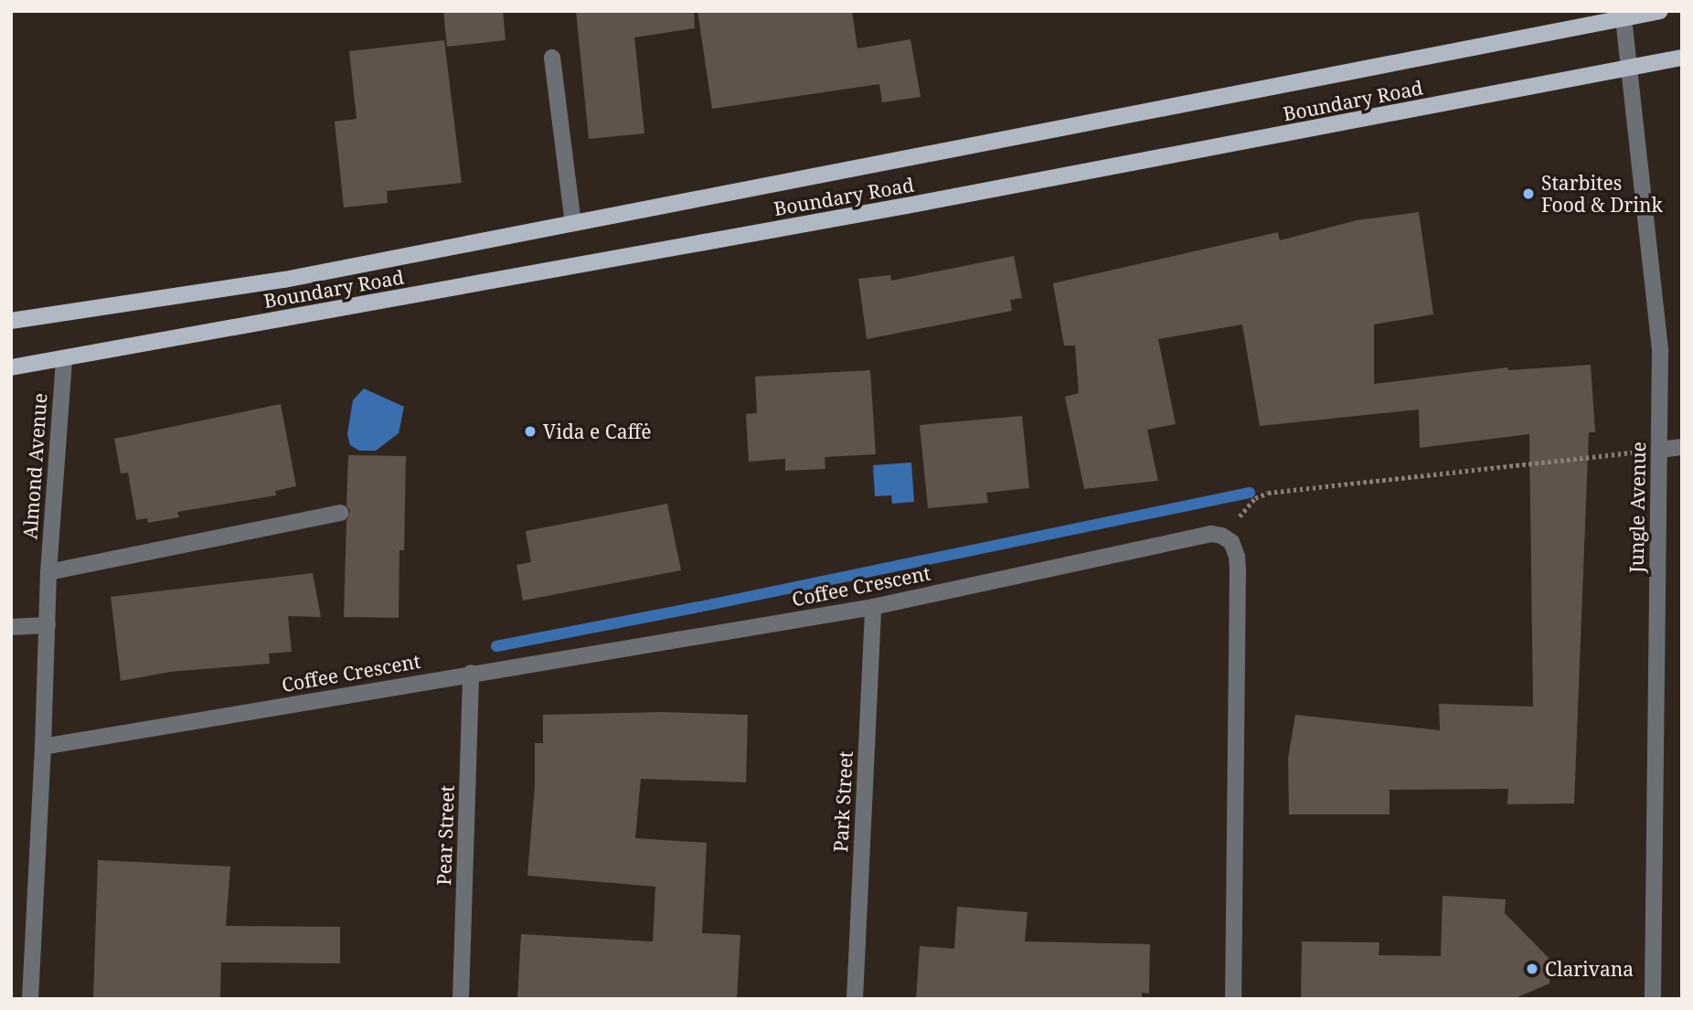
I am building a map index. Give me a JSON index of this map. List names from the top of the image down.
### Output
{
  "streets": {
    "main road": ["Boundary Road"],
    "street": [
      "Almond Avenue",
      "Jungle Avenue",
      "Coffee Crescent",
      "Park Street",
      "Pear Street"
    ]
  },
  "crossings": [
    ["Boundary Road", "Almond Avenue"],
    ["Boundary Road", "Jungle Avenue"],
    ["Almond Avenue", "Coffee Crescent"],
    ["Coffee Crescent", "Park Street"],
    ["Coffee Crescent", "Pear Street"]
  ],
  "places": ["Starbites Food & Drink", "Vida e Caffė", "Clarivana"]
}
